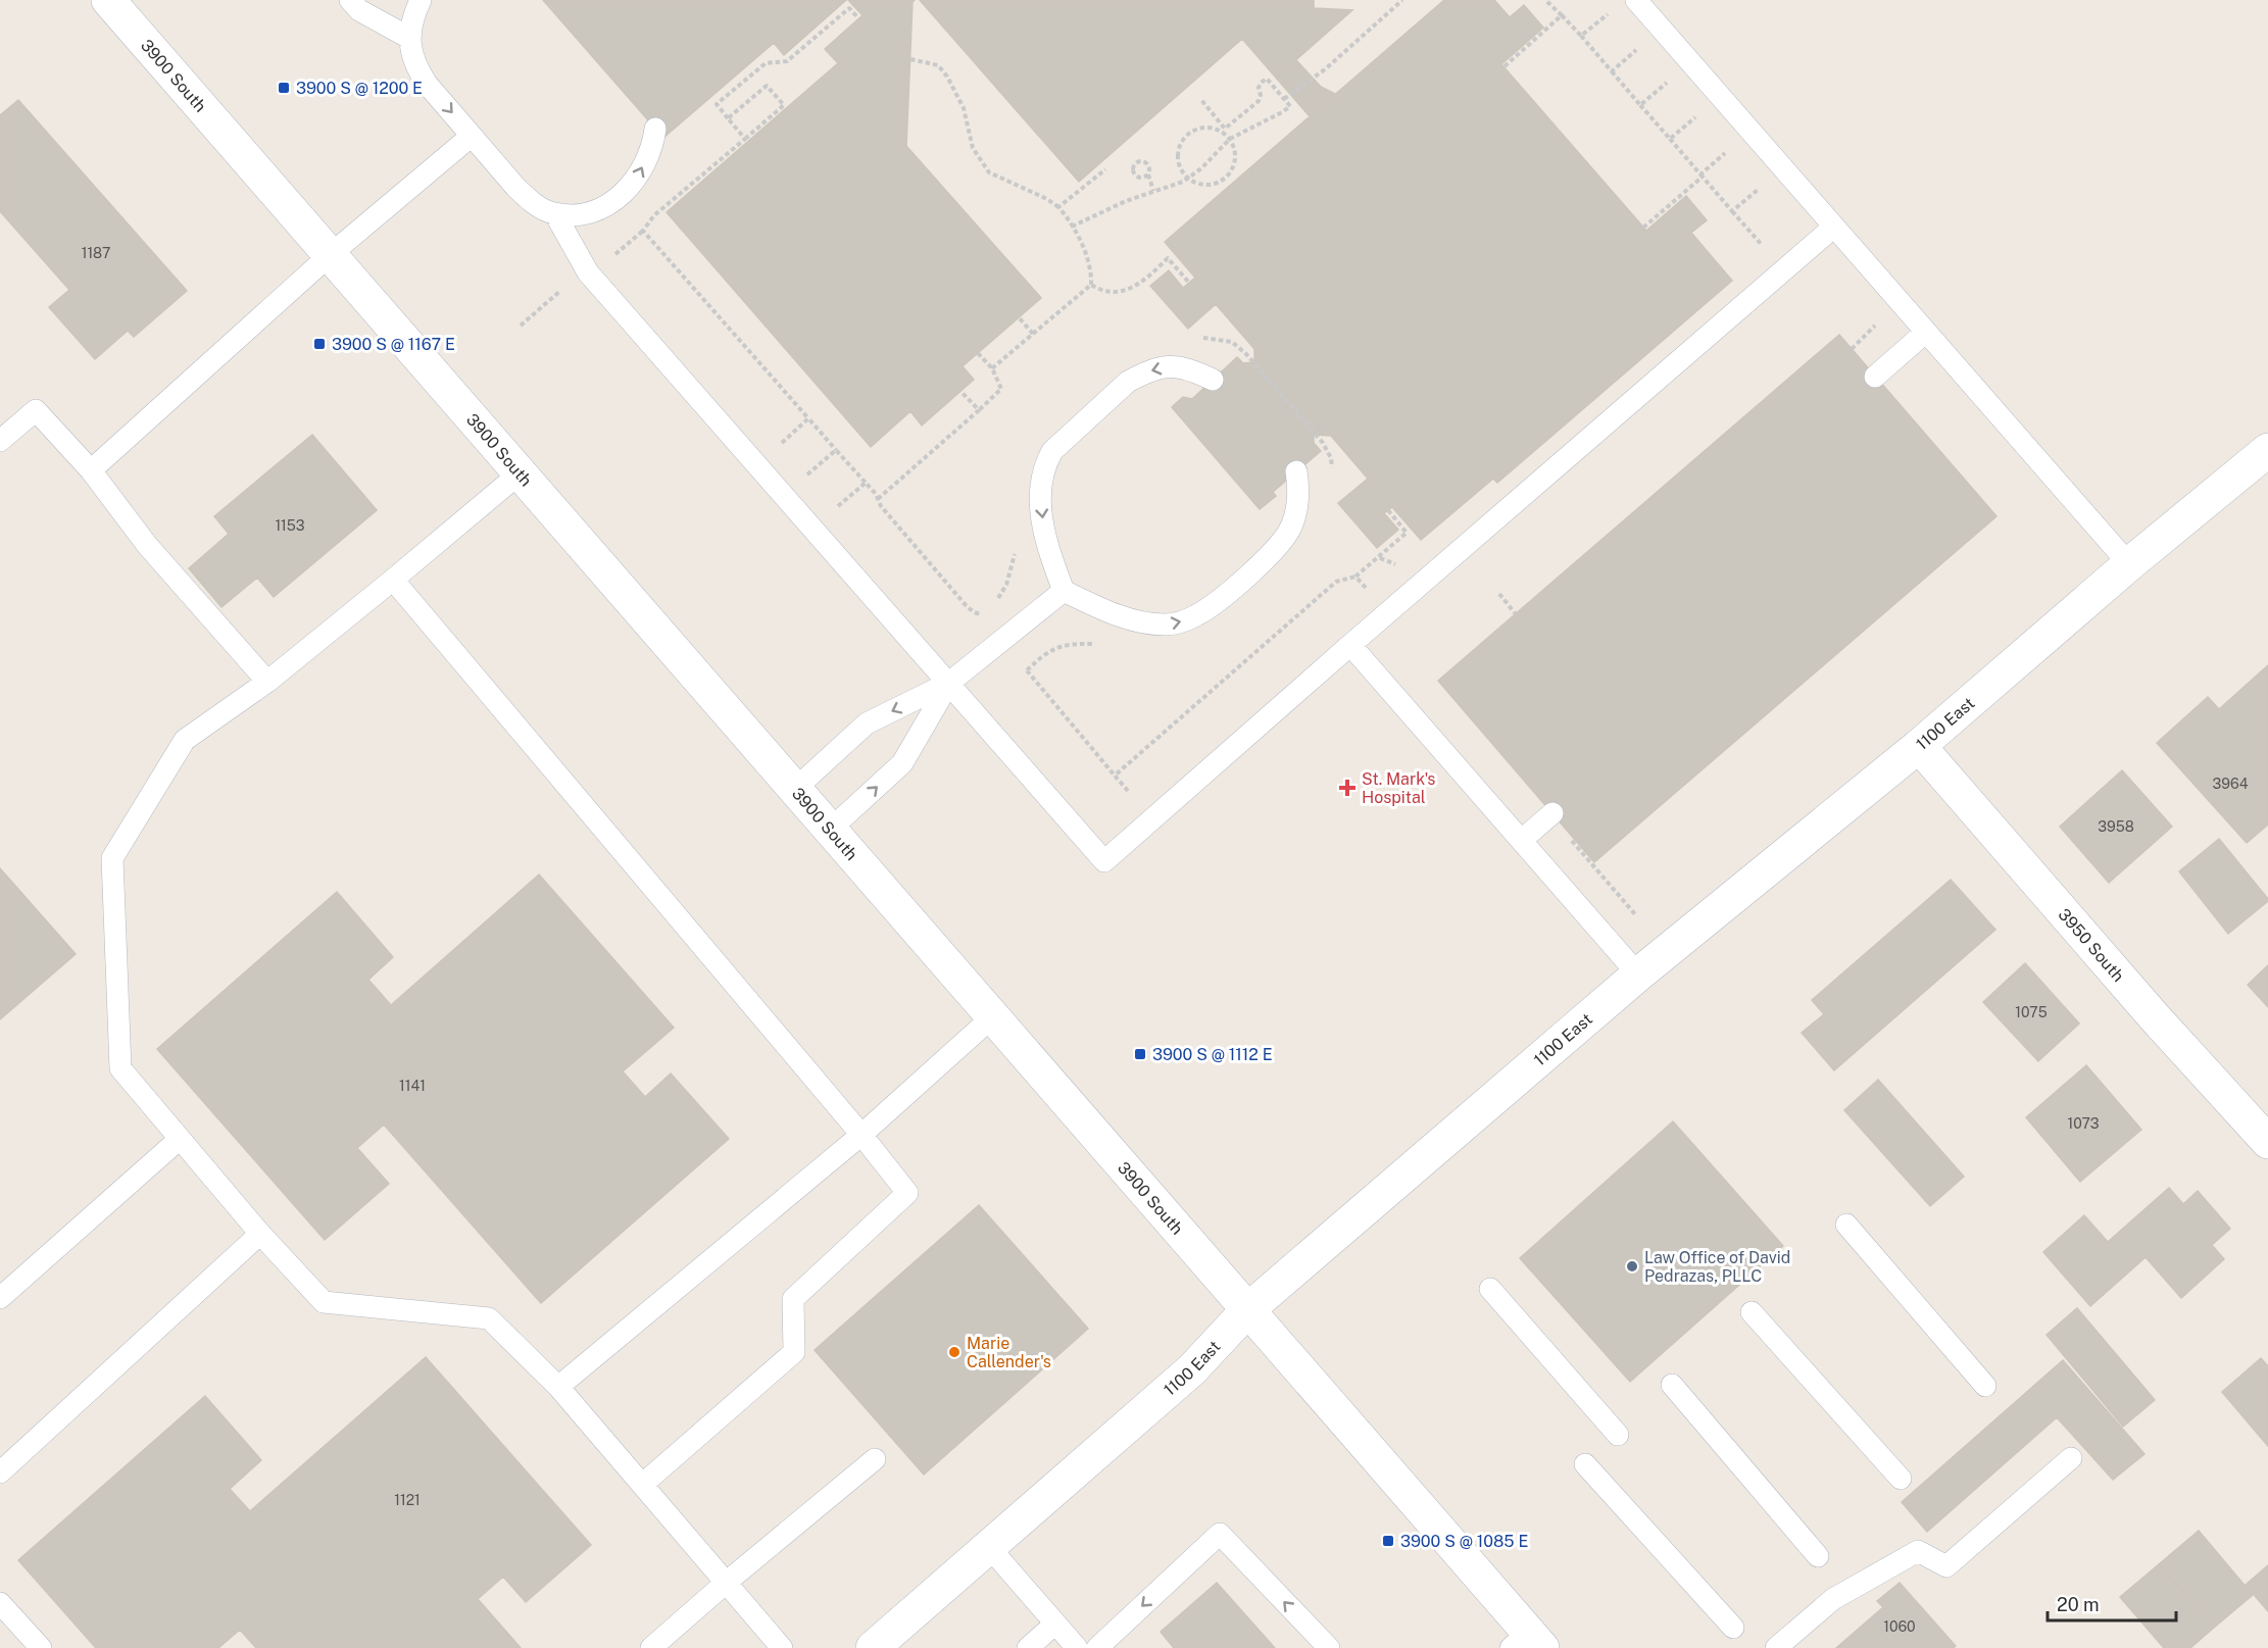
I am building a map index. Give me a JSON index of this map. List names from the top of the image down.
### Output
{
  "streets": {
    "street": ["3900 South", "1100 East", "3950 South"]
  },
  "crossings": [
    ["3900 South", "1100 East"],
    ["1100 East", "3950 South"]
  ],
  "places": {
    "transit": [
      "3900 S @ 1200 E",
      "3900 S @ 1167 E",
      "3900 S @ 1112 E",
      "3900 S @ 1085 E"
    ],
    "health": ["St. Mark's Hospital"],
    "other": ["Law Office of David Pedrazas, PLLC", "Marie Callender's"]
  },
  "house_numbers": [
    "1187",
    "1153",
    "3964",
    "3958",
    "1075",
    "1141",
    "1073",
    "1121",
    "1060"
  ],
  "scale_bar": "20 m"
}
